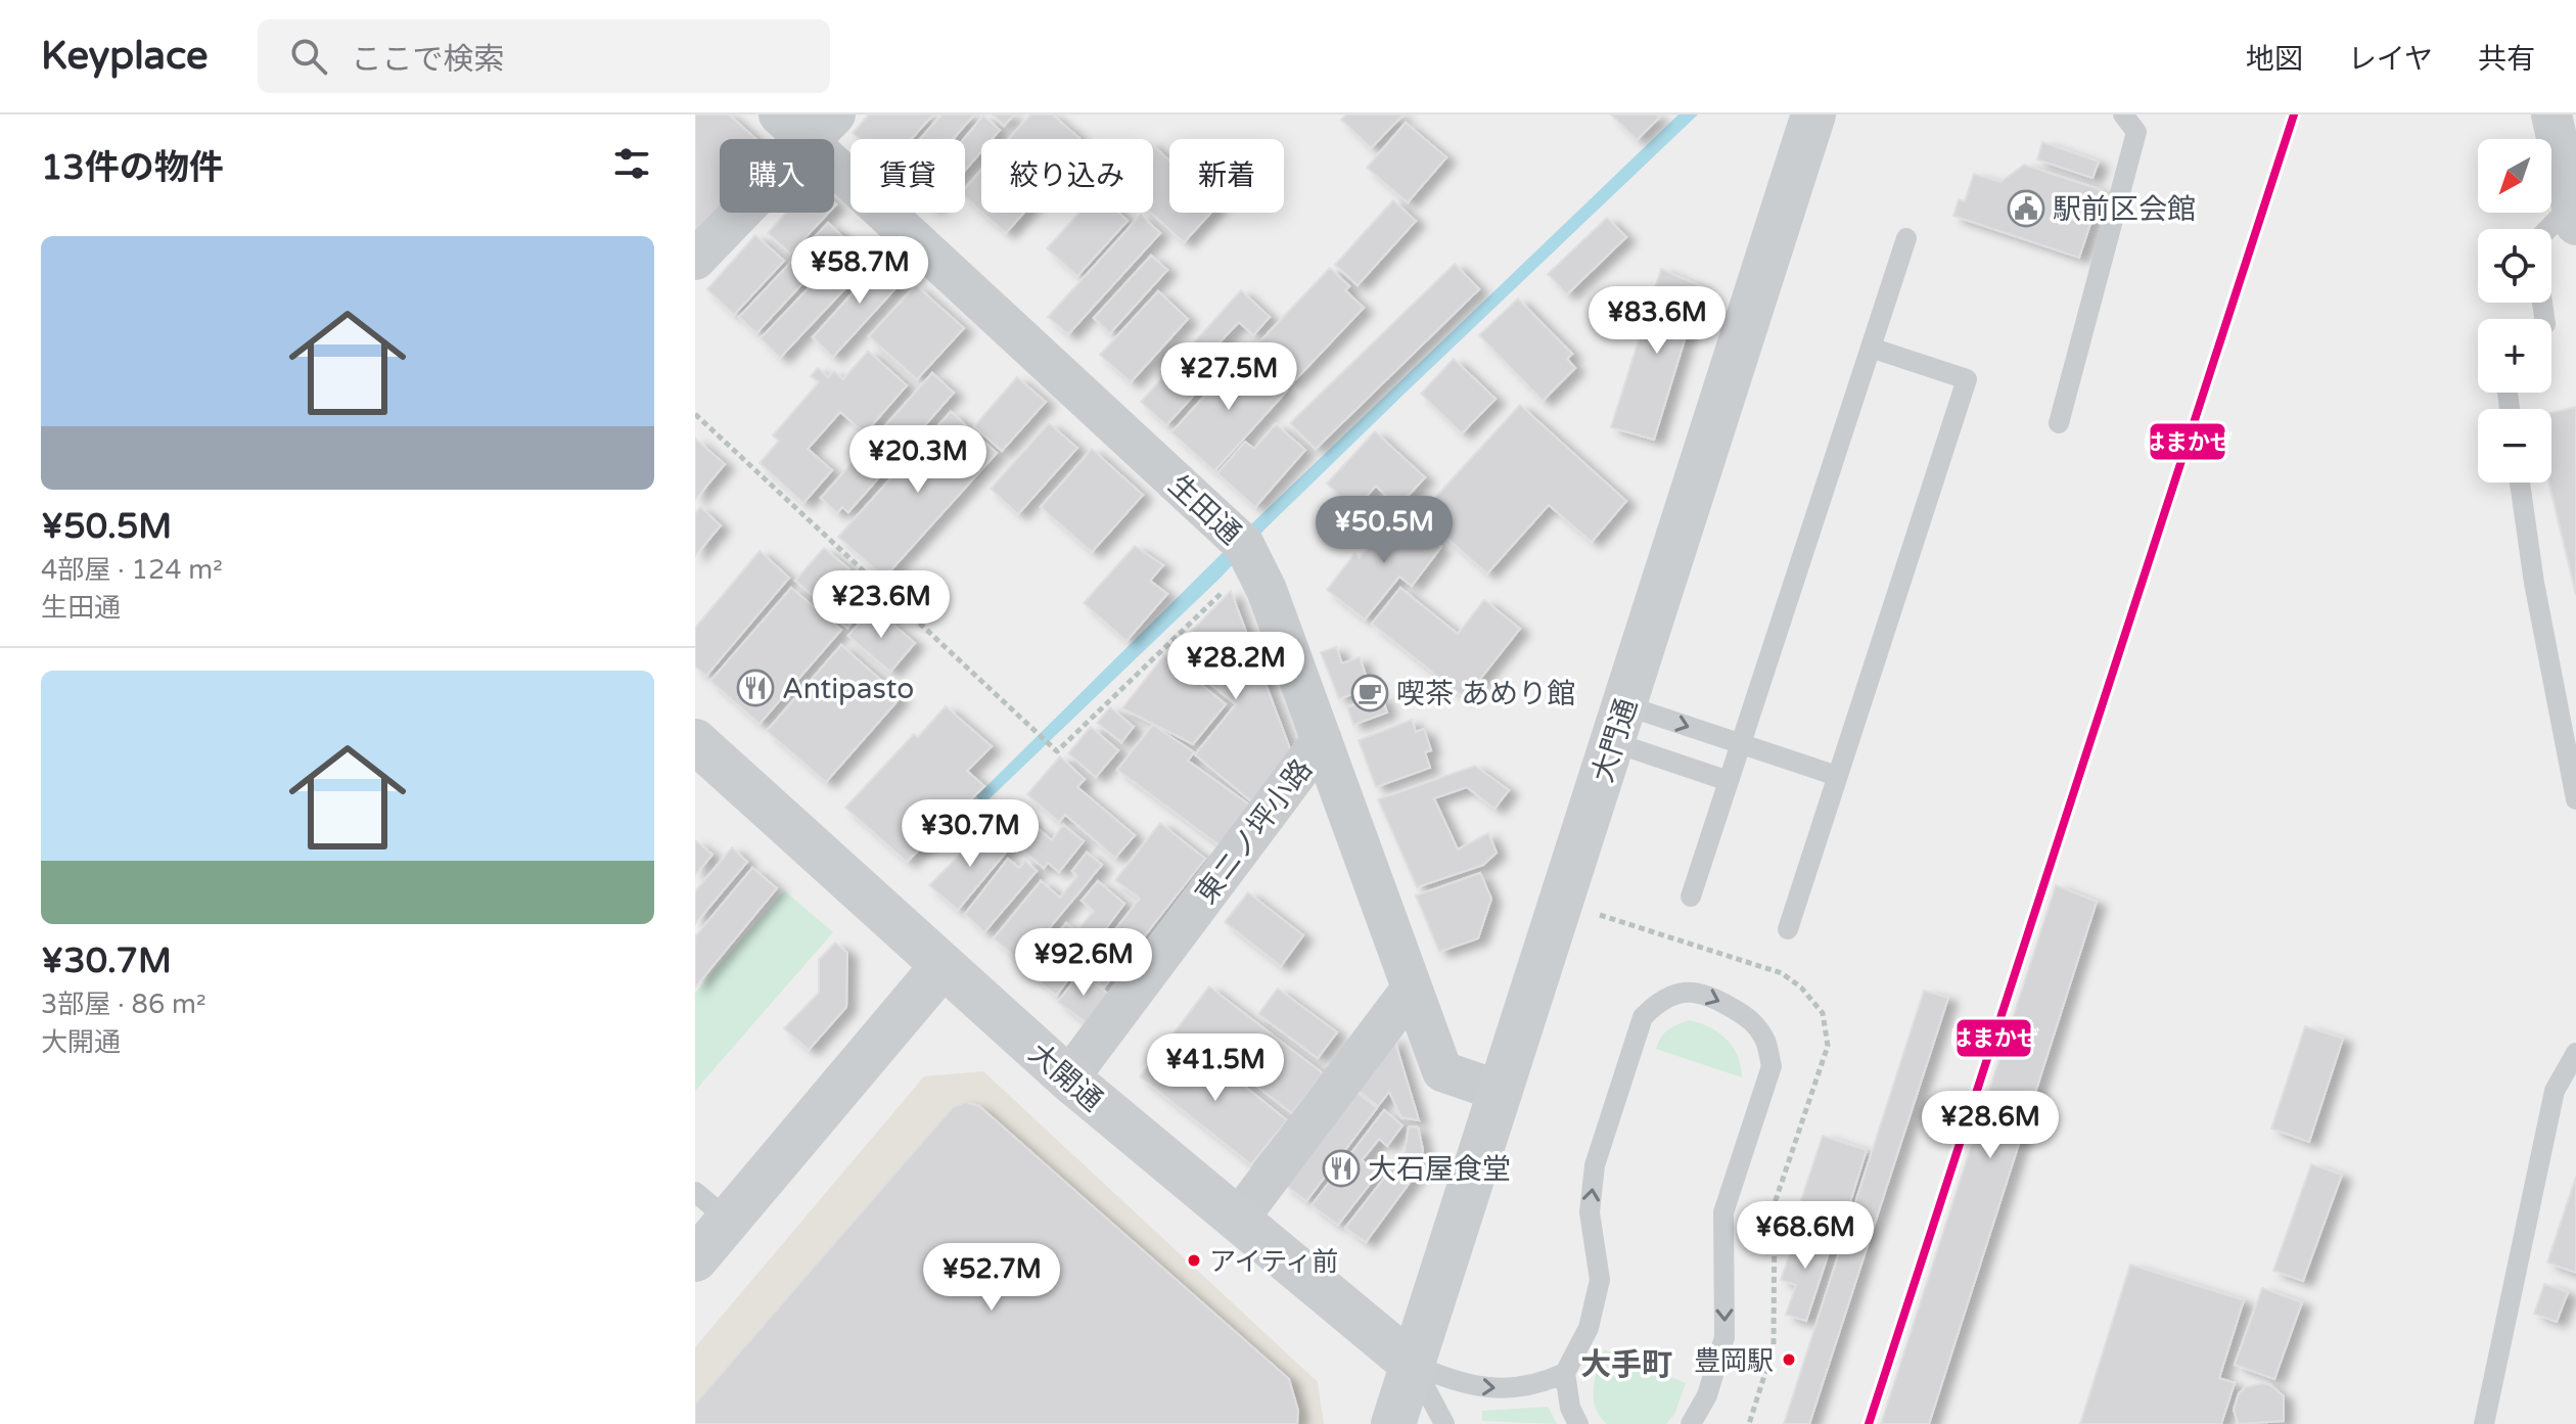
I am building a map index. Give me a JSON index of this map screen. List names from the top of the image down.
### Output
{
  "streets": {
    "street": [
      "生田通",
      "大門通",
      "東ニノ坪小路",
      "大開通"
    ]
  },
  "crossings": [
    ["生田通", "大門通"],
    ["生田通", "東ニノ坪小路"],
    ["大門通", "大開通"],
    ["東ニノ坪小路", "大開通"]
  ],
  "districts": ["大手町"],
  "places": {
    "public building": ["駅前区会館"],
    "restaurant": ["Antipasto", "大石屋食堂"],
    "cafe": ["喫茶 あめり館"],
    "other": ["アイティ前", "豊岡駅"]
  },
  "lines": ["transit line はまかぜ"],
  "north": "bottom left",
  "page": {
    "header": "Keyplace",
    "search": "ここで検索",
    "nav": ["地図", "レイヤ", "共有"],
    "heading": "13件の物件",
    "map_buttons": ["+", "−"],
    "chip": [
      "購入",
      "賃貸",
      "絞り込み",
      "新着"
    ],
    "list": [
      {
        "name": "¥50.5M",
        "note": "4部屋 · 124 m² · 生田通"
      },
      {
        "name": "¥30.7M",
        "note": "3部屋 · 86 m² · 大開通"
      }
    ],
    "price": [
      "¥58.7M",
      "¥83.6M",
      "¥27.5M",
      "¥20.3M",
      "¥50.5M",
      "¥23.6M",
      "¥28.2M",
      "¥30.7M",
      "¥92.6M",
      "¥41.5M",
      "¥28.6M",
      "¥68.6M",
      "¥52.7M"
    ]
  }
}
